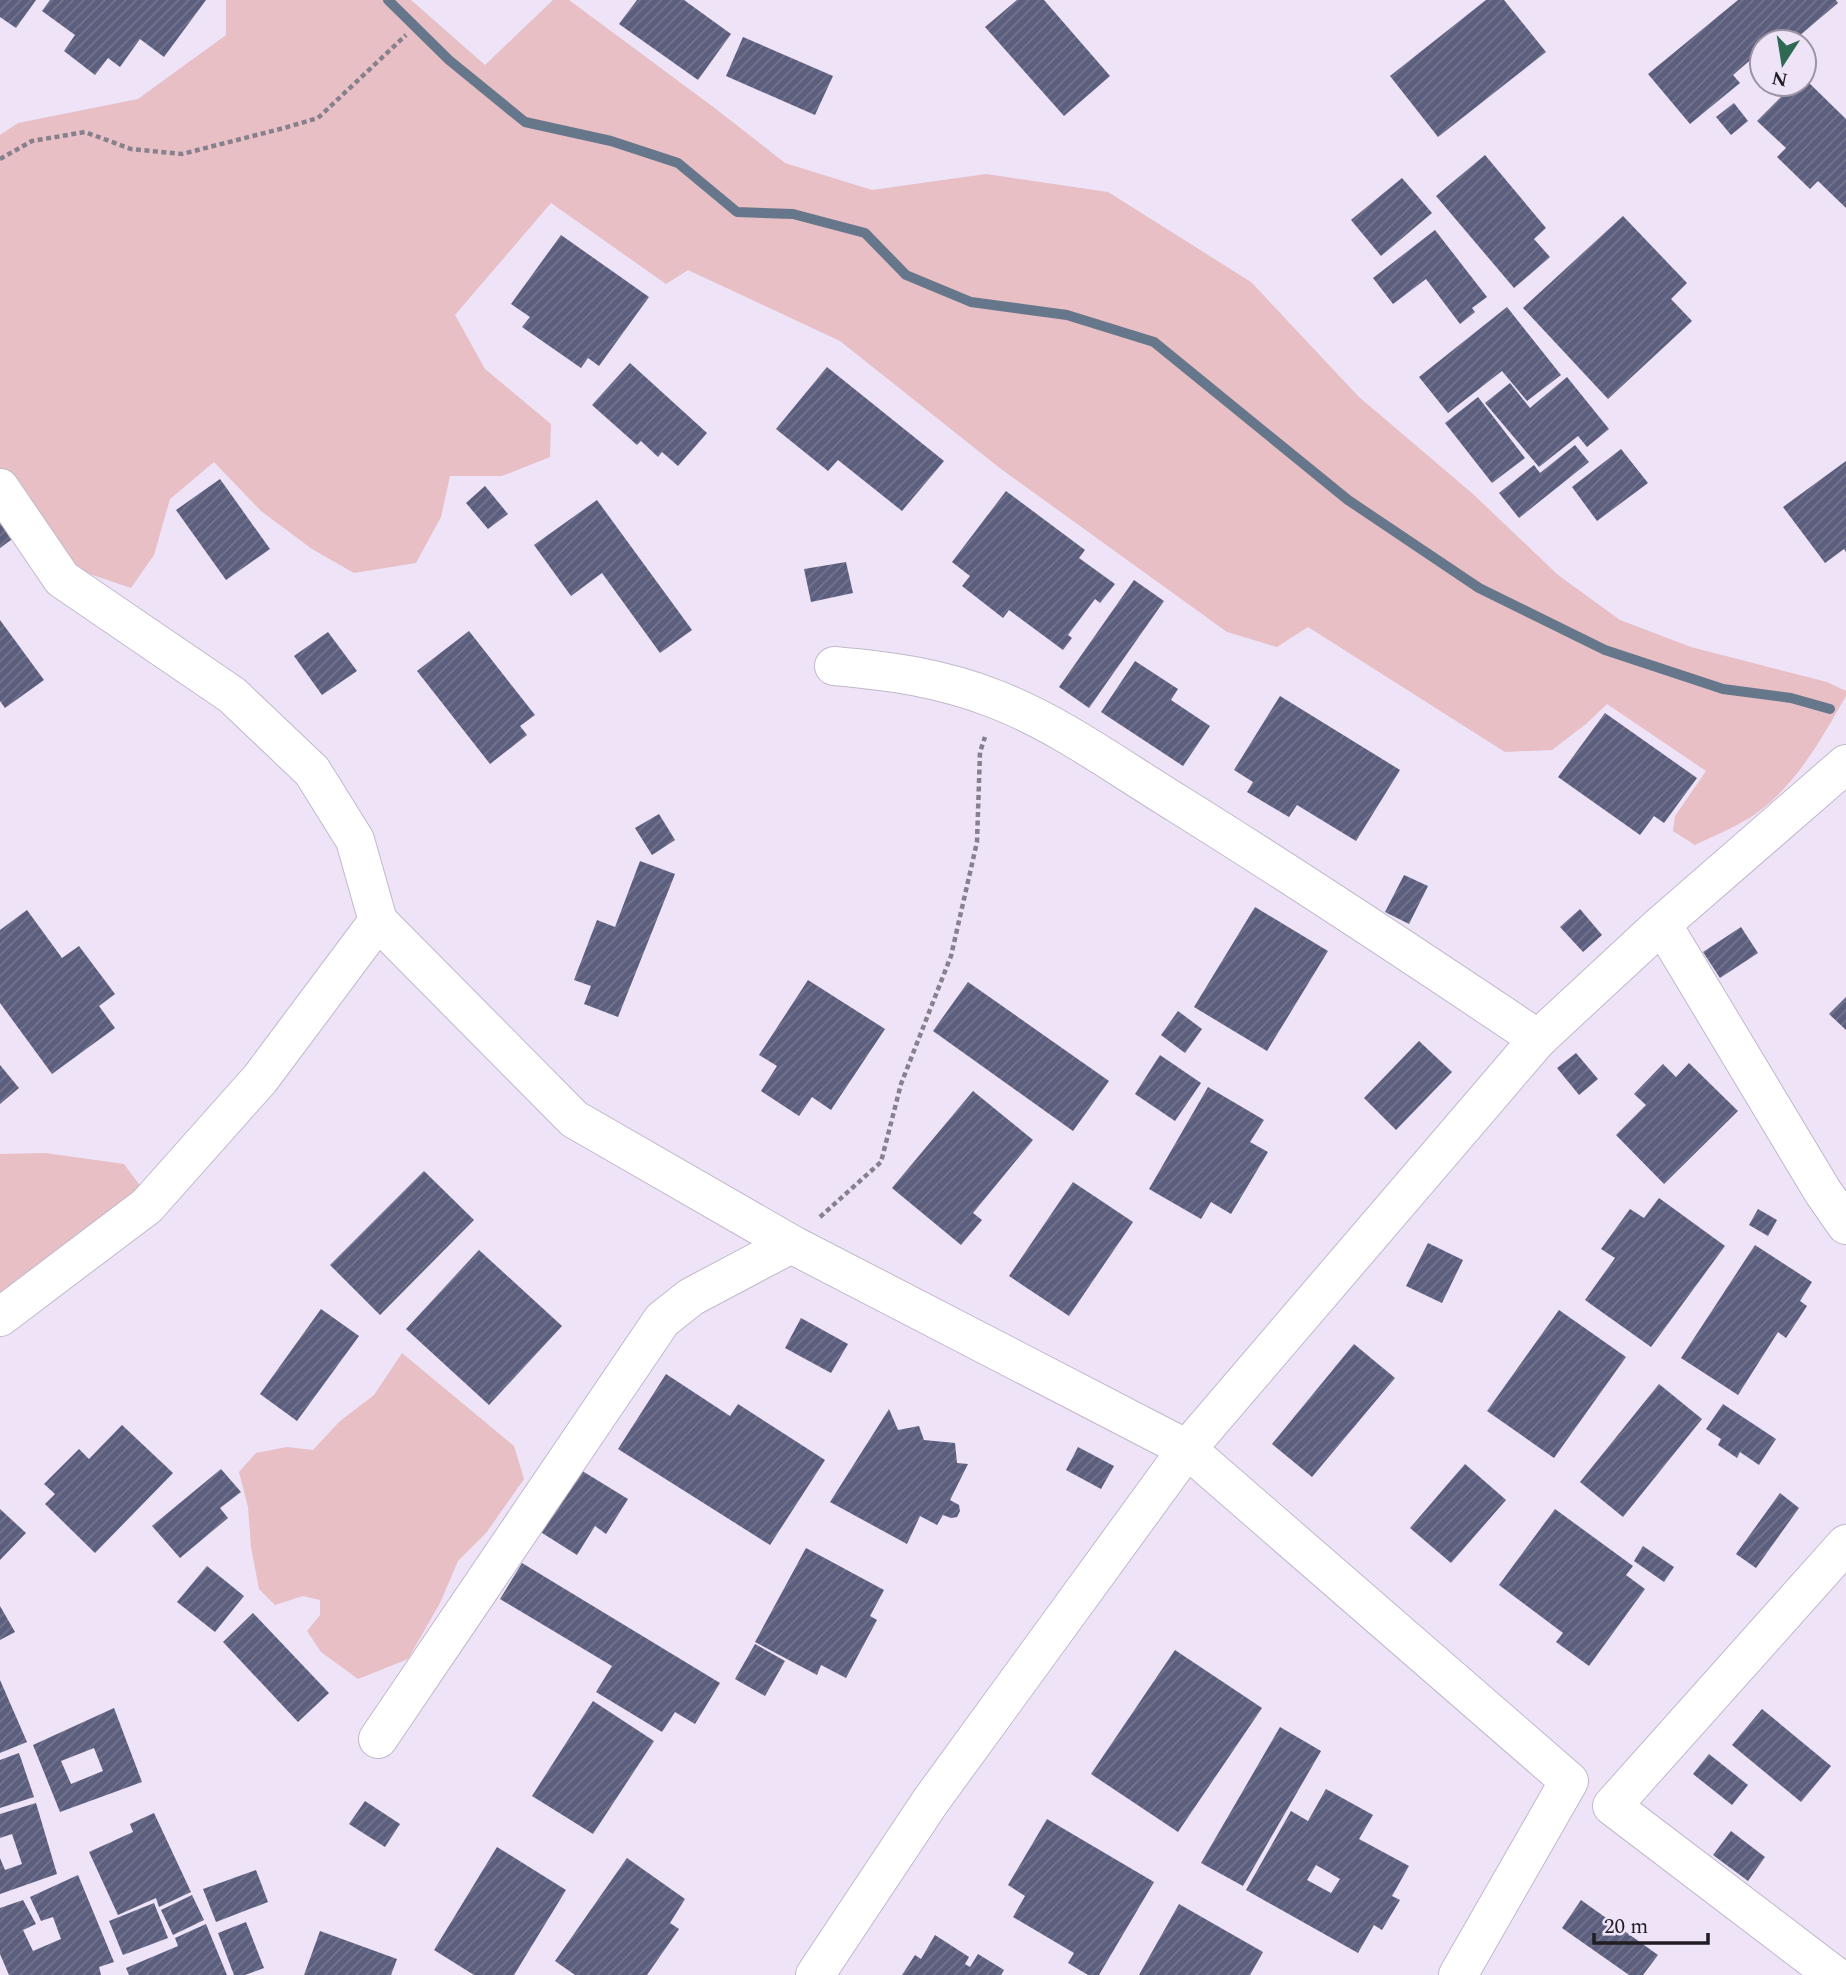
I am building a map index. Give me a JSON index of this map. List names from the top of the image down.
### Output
{
  "scale_bar": "20 m",
  "north": "bottom"
}
